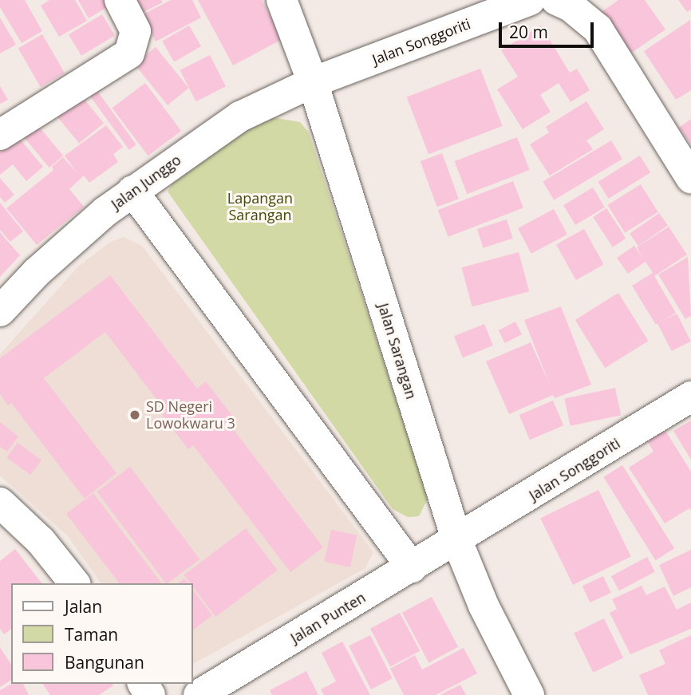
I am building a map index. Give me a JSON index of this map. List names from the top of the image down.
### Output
{
  "streets": {
    "street": [
      "Jalan Songgoriti",
      "Jalan Junggo",
      "Jalan Sarangan",
      "Jalan Punten"
    ]
  },
  "crossings": [
    ["Jalan Songgoriti", "Jalan Junggo"],
    ["Jalan Songgoriti", "Jalan Sarangan"],
    ["Jalan Songgoriti", "Jalan Punten"],
    ["Jalan Junggo", "Jalan Sarangan"],
    ["Jalan Sarangan", "Jalan Punten"]
  ],
  "parks": ["Lapangan Sarangan"],
  "places": ["SD Negeri Lowokwaru 3"],
  "legend": ["Jalan", "Taman", "Bangunan"],
  "scale_bar": "20 m"
}
